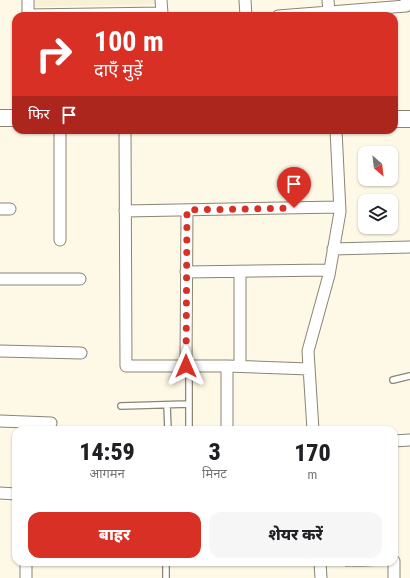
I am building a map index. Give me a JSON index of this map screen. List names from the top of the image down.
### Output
{
  "north": "bottom right",
  "page": {
    "turn": ["100 m", "दाएँ मुड़ें"],
    "then": "फिर",
    "eta": [
      "14:59",
      "आगमन",
      "3",
      "मिनट",
      "170",
      "m"
    ],
    "buttons": ["बाहर", "शेयर करें"]
  }
}
